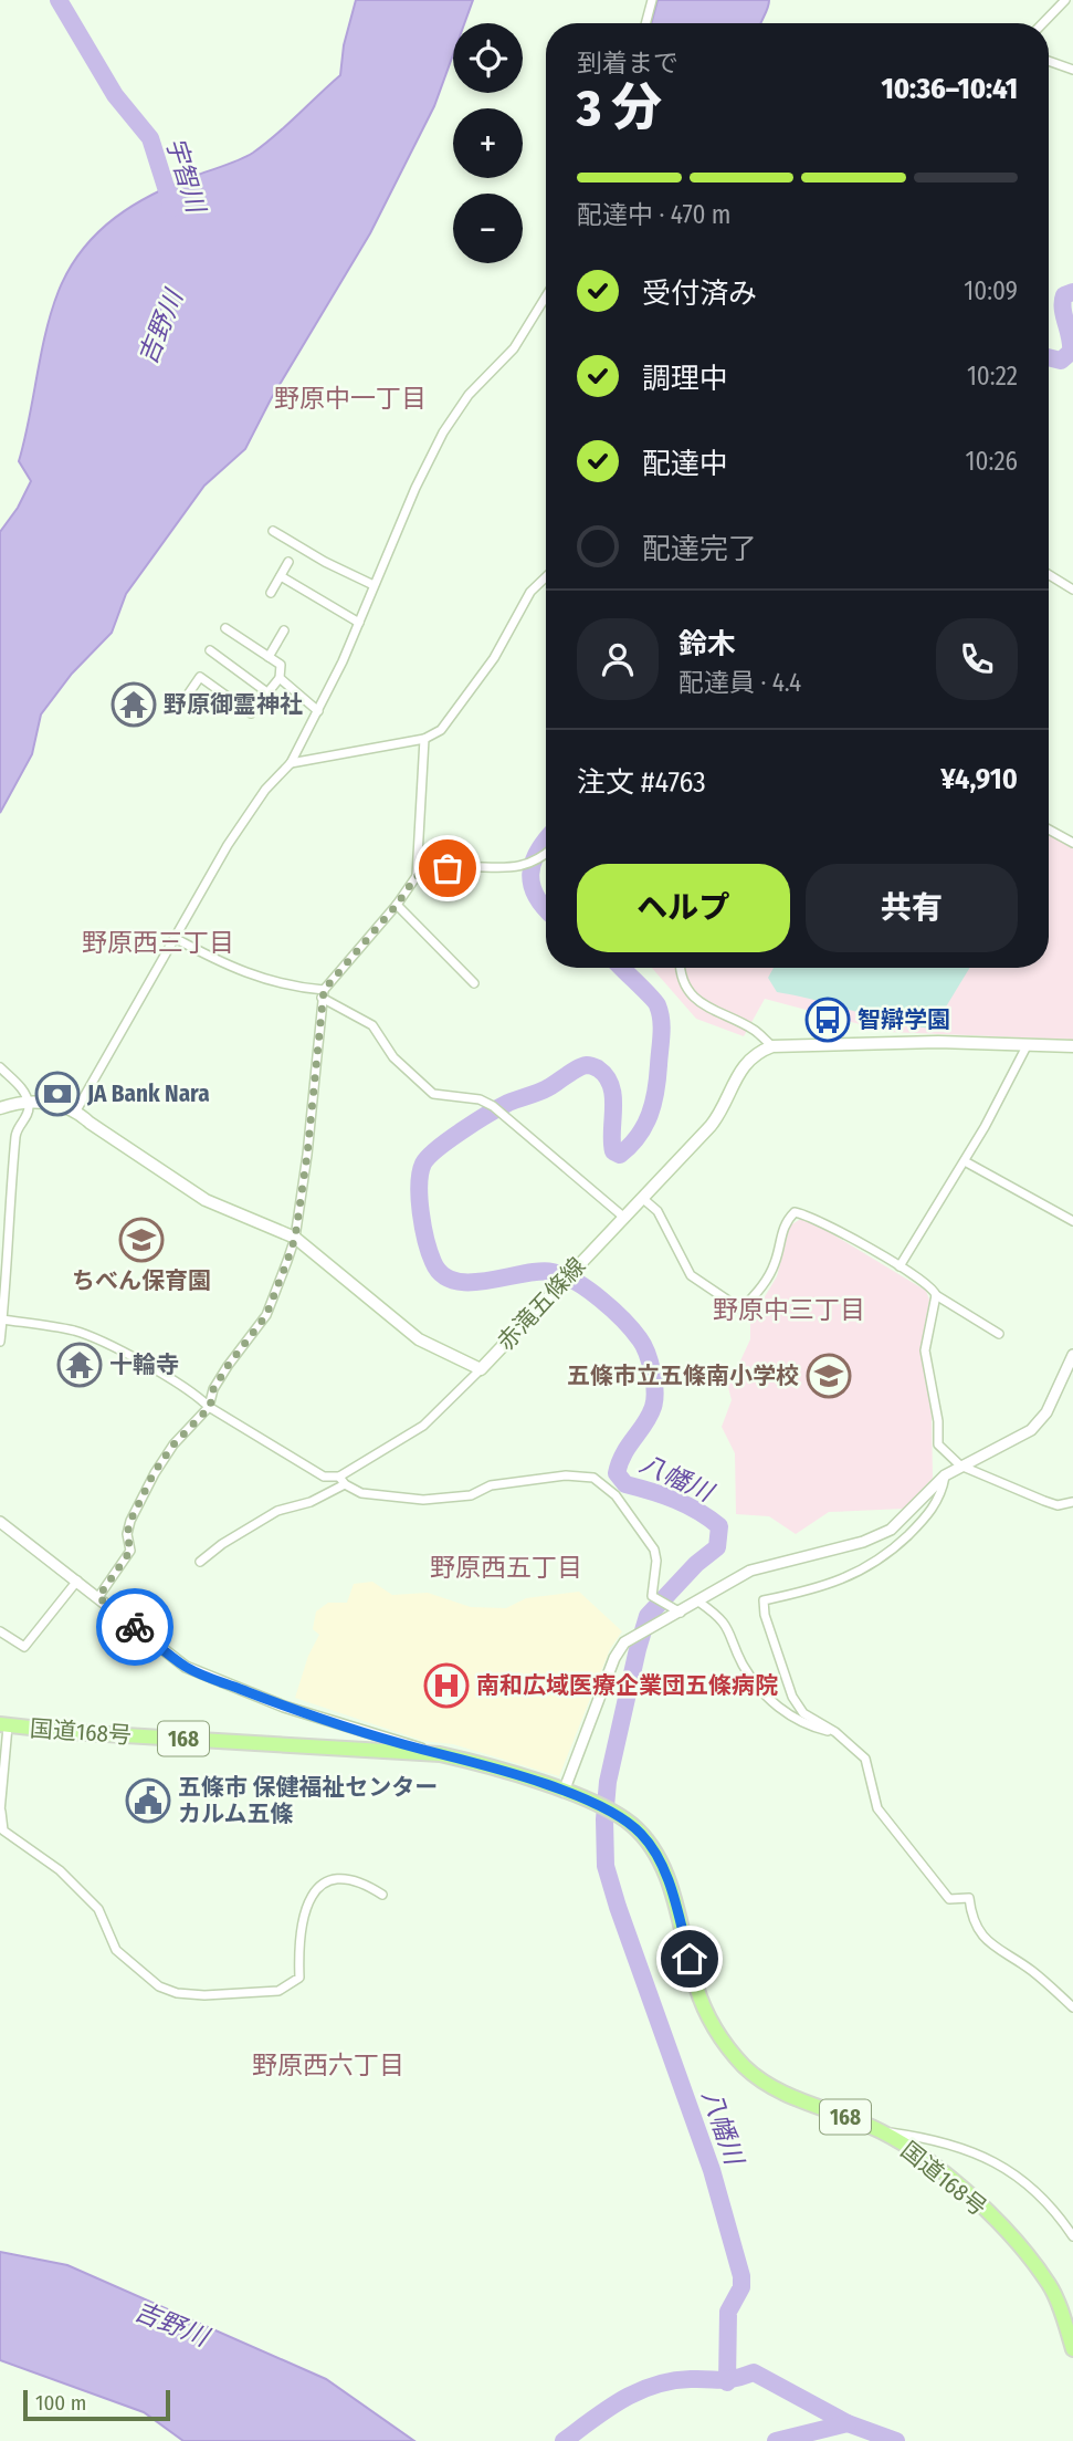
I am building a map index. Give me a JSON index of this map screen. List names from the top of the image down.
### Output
{
  "streets": {
    "highway": ["国道168号", "168"],
    "main road": ["赤滝五條線"]
  },
  "districts": [
    "野原中一丁目",
    "野原西三丁目",
    "野原中三丁目",
    "野原西五丁目",
    "野原西六丁目"
  ],
  "water": ["宇智川", "吉野川", "八幡川"],
  "places": {
    "temple": ["野原御霊神社", "十輪寺"],
    "bus stop": ["智辯学園"],
    "bank": ["JA Bank Nara"],
    "school or university": ["ちべん保育園", "五條市立五條南小学校"],
    "hospital": ["南和広域医療企業団五條病院"],
    "public building": ["五條市 保健福祉センター カルム五條"]
  },
  "scale_bar": "100 m",
  "page": {
    "map_buttons": ["+", "−"],
    "heading": ["3 分", "到着まで", "10:36–10:41"],
    "panel": [
      "鈴木",
      "配達員 · 4.4",
      "注文 #4763",
      "¥4,910"
    ],
    "bar": "配達中 · 470 m",
    "list": [
      ["受付済み", "10:09"],
      ["調理中", "10:22"],
      ["配達中", "10:26"],
      "配達完了"
    ],
    "buttons": ["ヘルプ", "共有"],
    "scale": "100 m"
  }
}
